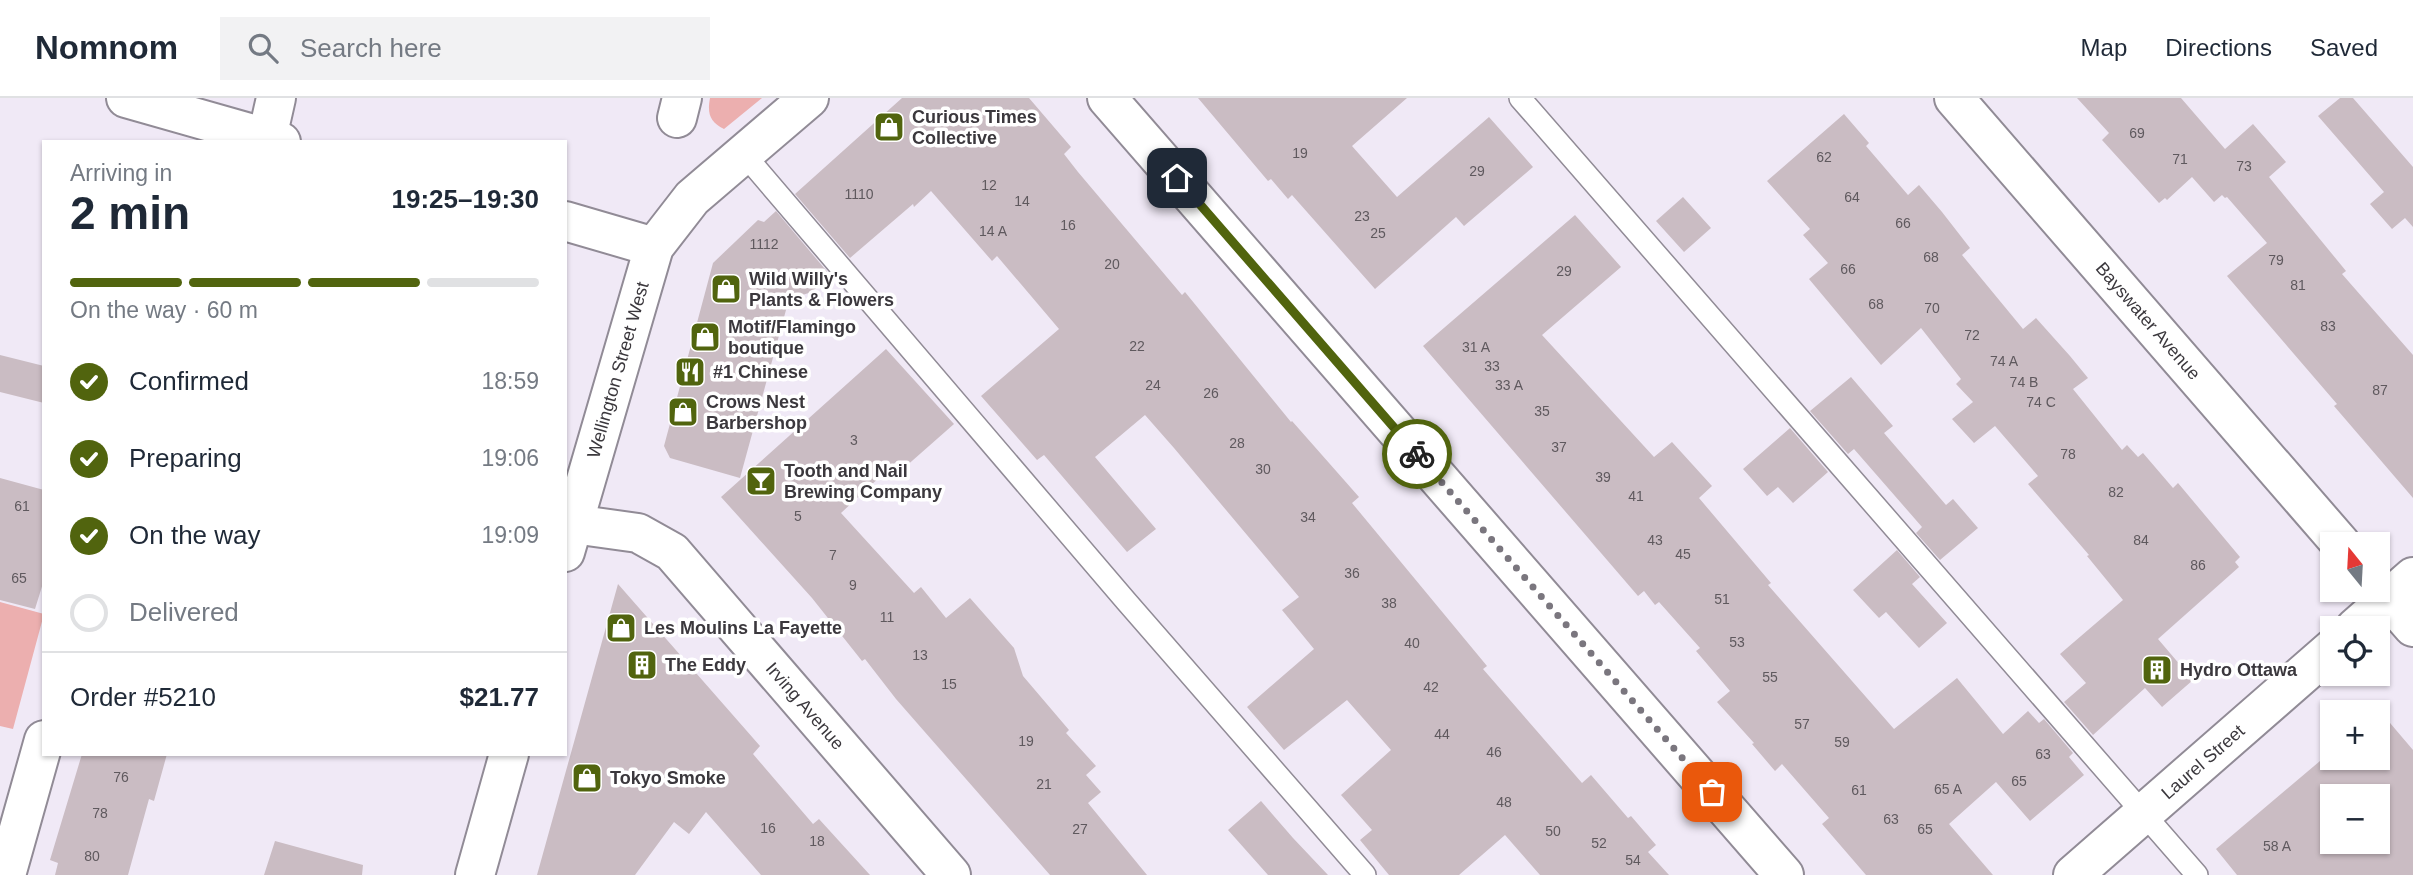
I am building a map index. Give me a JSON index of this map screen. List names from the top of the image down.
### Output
{
  "streets": {
    "street": [
      "Bayswater Avenue",
      "Wellington Street West",
      "Irving Avenue",
      "Laurel Street"
    ]
  },
  "crossings": [
    ["Wellington Street West", "Irving Avenue"]
  ],
  "places": {
    "shop": [
      "Curious Times Collective",
      "Wild Willy's Plants & Flowers",
      "Motif/Flamingo boutique",
      "Crows Nest Barbershop",
      "Les Moulins La Fayette",
      "Tokyo Smoke"
    ],
    "restaurant": ["#1 Chinese"],
    "bar": ["Tooth and Nail Brewing Company"],
    "building": ["The Eddy", "Hydro Ottawa"]
  },
  "house_numbers": [
    "69",
    "19",
    "62",
    "71",
    "73",
    "29",
    "12",
    "1110",
    "64",
    "14",
    "23",
    "66",
    "16",
    "14 A",
    "25",
    "1112",
    "68",
    "79",
    "20",
    "66",
    "29",
    "81",
    "68",
    "70",
    "83",
    "72",
    "22",
    "31 A",
    "74 A",
    "33",
    "74 B",
    "24",
    "33 A",
    "87",
    "26",
    "74 C",
    "35",
    "3",
    "28",
    "37",
    "78",
    "30",
    "39",
    "82",
    "41",
    "61",
    "5",
    "34",
    "43",
    "84",
    "45",
    "7",
    "86",
    "36",
    "65",
    "9",
    "51",
    "38",
    "11",
    "53",
    "40",
    "13",
    "55",
    "15",
    "42",
    "57",
    "44",
    "19",
    "59",
    "46",
    "63",
    "76",
    "65",
    "21",
    "65 A",
    "61",
    "48",
    "78",
    "63",
    "16",
    "27",
    "65",
    "50",
    "18",
    "52",
    "58 A",
    "80",
    "54"
  ],
  "north": "top",
  "page": {
    "header": "Nomnom",
    "search": "Search here",
    "nav": ["Map", "Directions", "Saved"],
    "heading": ["2 min", "Arriving in", "19:25–19:30"],
    "panel": ["Order #5210", "$21.77"],
    "bar": "On the way · 60 m",
    "list": [
      ["Confirmed", "18:59"],
      ["Preparing", "19:06"],
      ["On the way", "19:09"],
      "Delivered"
    ],
    "map_buttons": ["+", "−"]
  }
}
